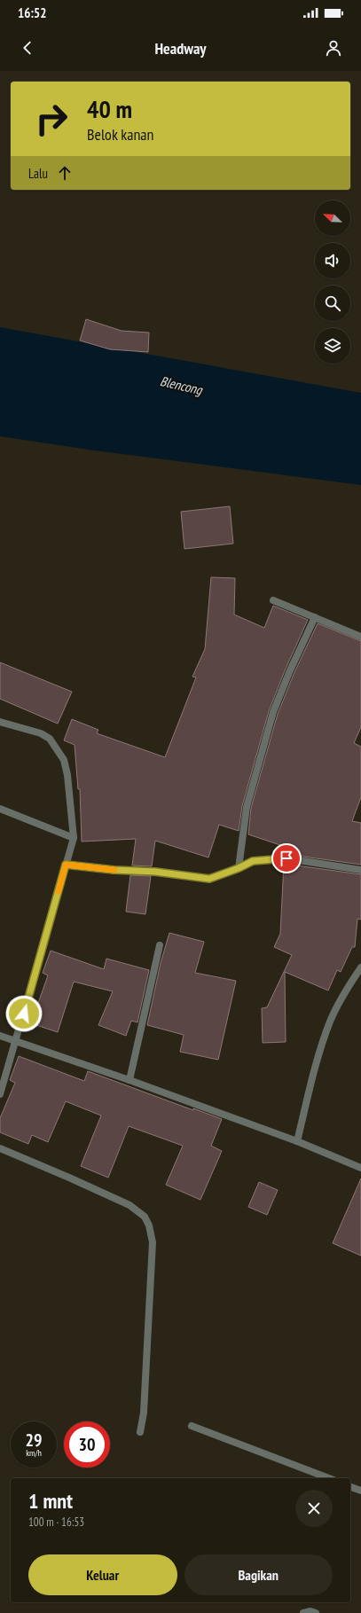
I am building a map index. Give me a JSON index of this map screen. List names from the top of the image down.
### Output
{
  "water": ["Blencong"],
  "north": "top left",
  "page": {
    "status": "16:52",
    "header": "Headway",
    "turn": ["40 m", "Belok kanan"],
    "then": "Lalu",
    "speed": "29 km/h",
    "limit": "30",
    "heading": ["1 mnt", "100 m · 16:53"],
    "buttons": ["Keluar", "Bagikan"]
  }
}
